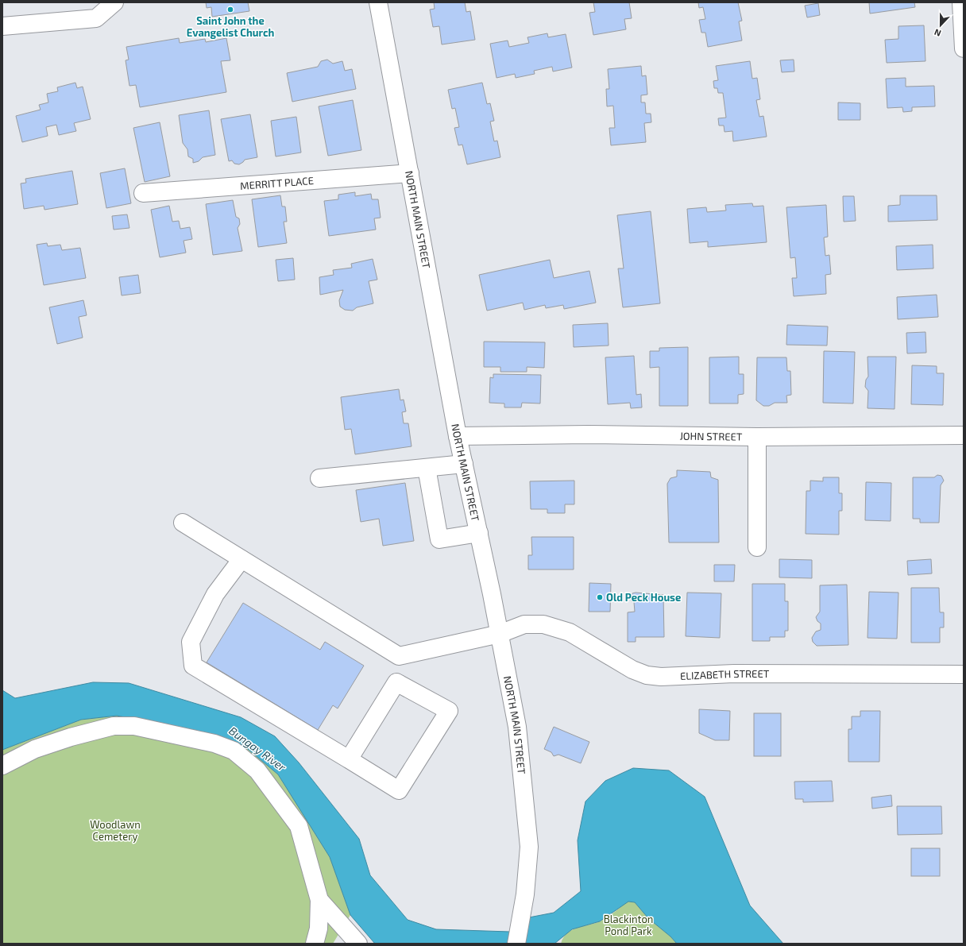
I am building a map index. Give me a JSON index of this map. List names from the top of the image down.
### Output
{
  "streets": {
    "street": [
      "MERRITT PLACE",
      "NORTH MAIN STREET",
      "JOHN STREET",
      "ELIZABETH STREET"
    ]
  },
  "crossings": [
    ["MERRITT PLACE", "NORTH MAIN STREET"],
    ["NORTH MAIN STREET", "JOHN STREET"],
    ["NORTH MAIN STREET", "ELIZABETH STREET"]
  ],
  "water": ["Bungay River"],
  "parks": ["Woodlawn Cemetery", "Blackinton Pond Park"],
  "places": ["Saint John the Evangelist Church", "Old Peck House"],
  "north": "bottom"
}
